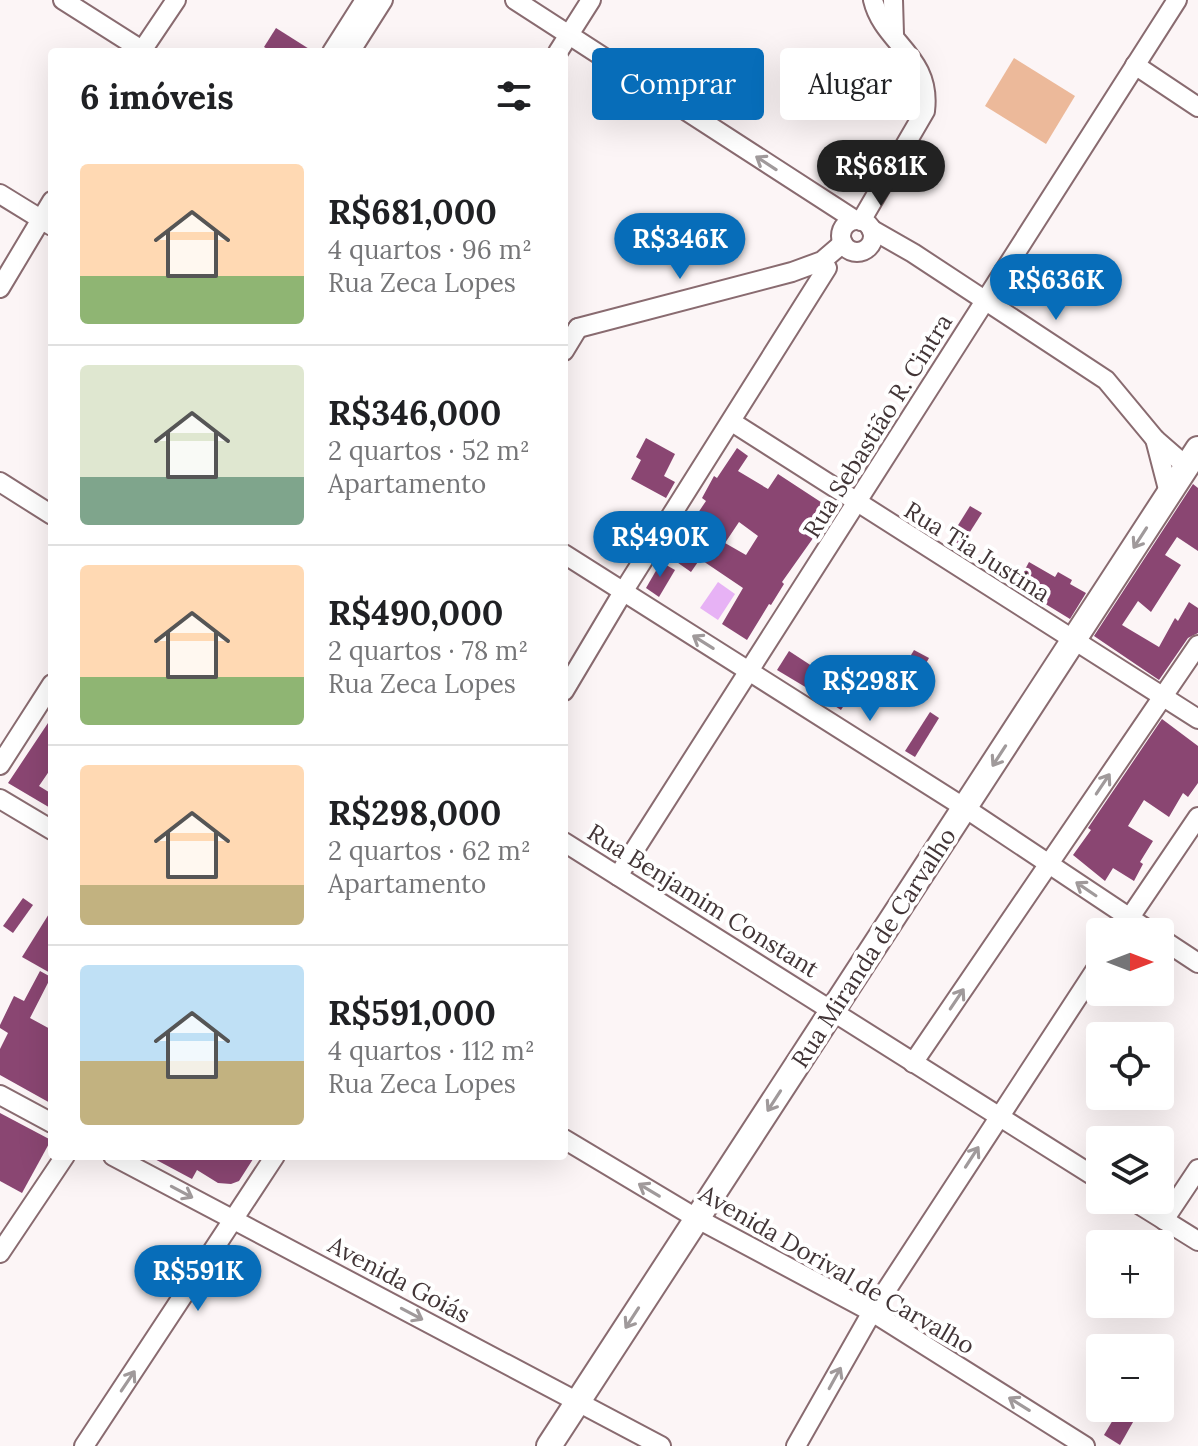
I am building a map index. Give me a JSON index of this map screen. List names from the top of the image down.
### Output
{
  "streets": {
    "main road": ["Rua Miranda de Carvalho"],
    "street": [
      "Rua Sebastião R. Cintra",
      "Rua Tia Justina",
      "Rua Benjamim Constant",
      "Avenida Dorival de Carvalho",
      "Avenida Goiás"
    ]
  },
  "crossings": [
    ["Rua Sebastião R. Cintra", "Rua Tia Justina"],
    ["Rua Sebastião R. Cintra", "Rua Benjamim Constant"],
    ["Rua Tia Justina", "Rua Miranda de Carvalho"],
    ["Rua Benjamim Constant", "Rua Miranda de Carvalho"],
    ["Rua Miranda de Carvalho", "Avenida Dorival de Carvalho"],
    ["Rua Miranda de Carvalho", "Avenida Goiás"]
  ],
  "one_way": ["Rua Miranda de Carvalho", "Avenida Dorival de Carvalho", "Avenida Goiás"],
  "north": "right",
  "page": {
    "chip": ["Comprar", "Alugar"],
    "heading": "6 imóveis",
    "price": [
      "R$681K",
      "R$346K",
      "R$636K",
      "R$490K",
      "R$298K",
      "R$591K"
    ],
    "list": [
      {
        "name": "R$681,000",
        "note": "4 quartos · 96 m² · Rua Zeca Lopes"
      },
      {
        "name": "R$346,000",
        "note": "2 quartos · 52 m² · Apartamento"
      },
      {
        "name": "R$490,000",
        "note": "2 quartos · 78 m² · Rua Zeca Lopes"
      },
      {
        "name": "R$298,000",
        "note": "2 quartos · 62 m² · Apartamento"
      },
      {
        "name": "R$591,000",
        "note": "4 quartos · 112 m² · Rua Zeca Lopes"
      }
    ],
    "map_buttons": ["+", "−"]
  }
}
